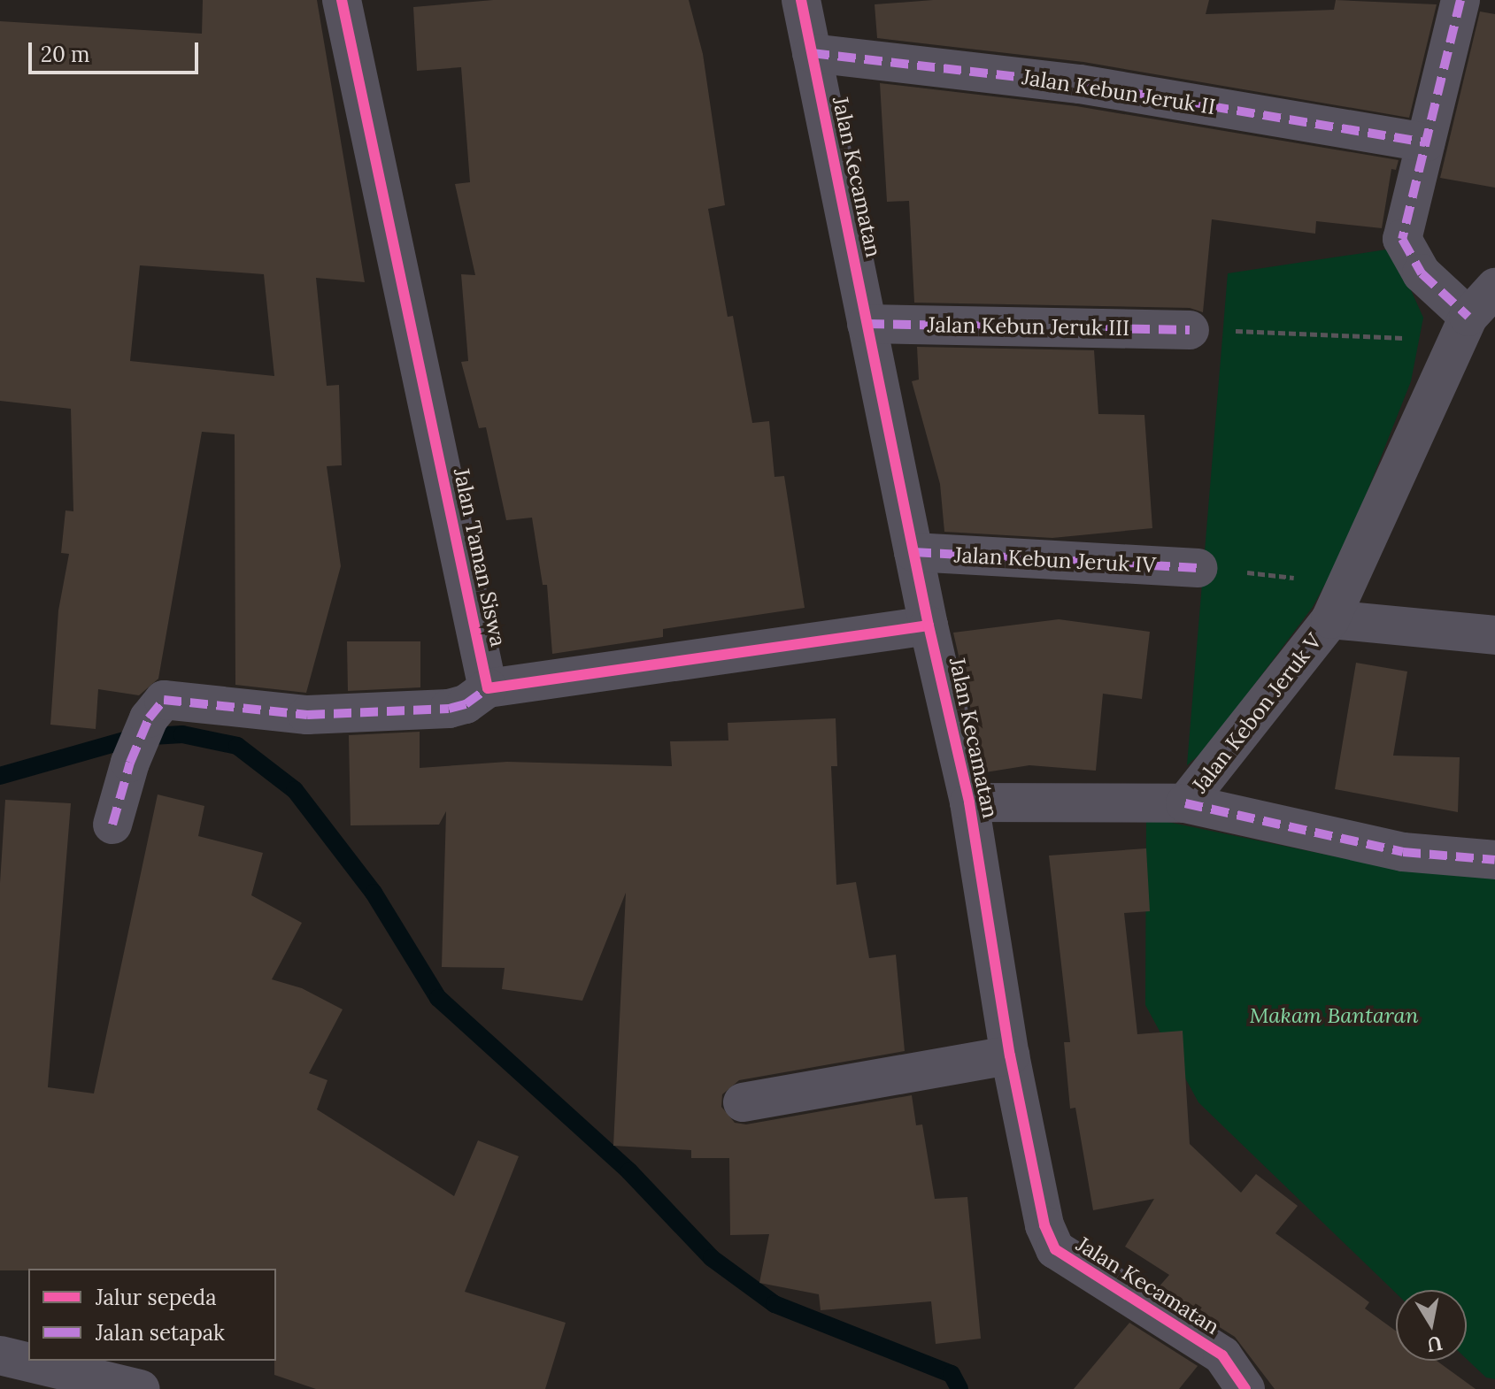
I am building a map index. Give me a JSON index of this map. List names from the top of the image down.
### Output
{
  "streets": {
    "street": [
      "Jalan Kebun Jeruk II",
      "Jalan Kecamatan",
      "Jalan Kebun Jeruk III",
      "Jalan Taman Siswa",
      "Jalan Kebun Jeruk IV",
      "Jalan Kebon Jeruk V"
    ]
  },
  "crossings": [
    ["Jalan Kebun Jeruk II", "Jalan Kecamatan"],
    ["Jalan Kecamatan", "Jalan Kebun Jeruk III"],
    ["Jalan Kecamatan", "Jalan Kebun Jeruk IV"],
    ["Jalan Kecamatan", "Jalan Kebon Jeruk V"]
  ],
  "parks": ["Makam Bantaran"],
  "legend": ["Jalur sepeda", "Jalan setapak"],
  "scale_bar": "20 m",
  "north": "bottom"
}
